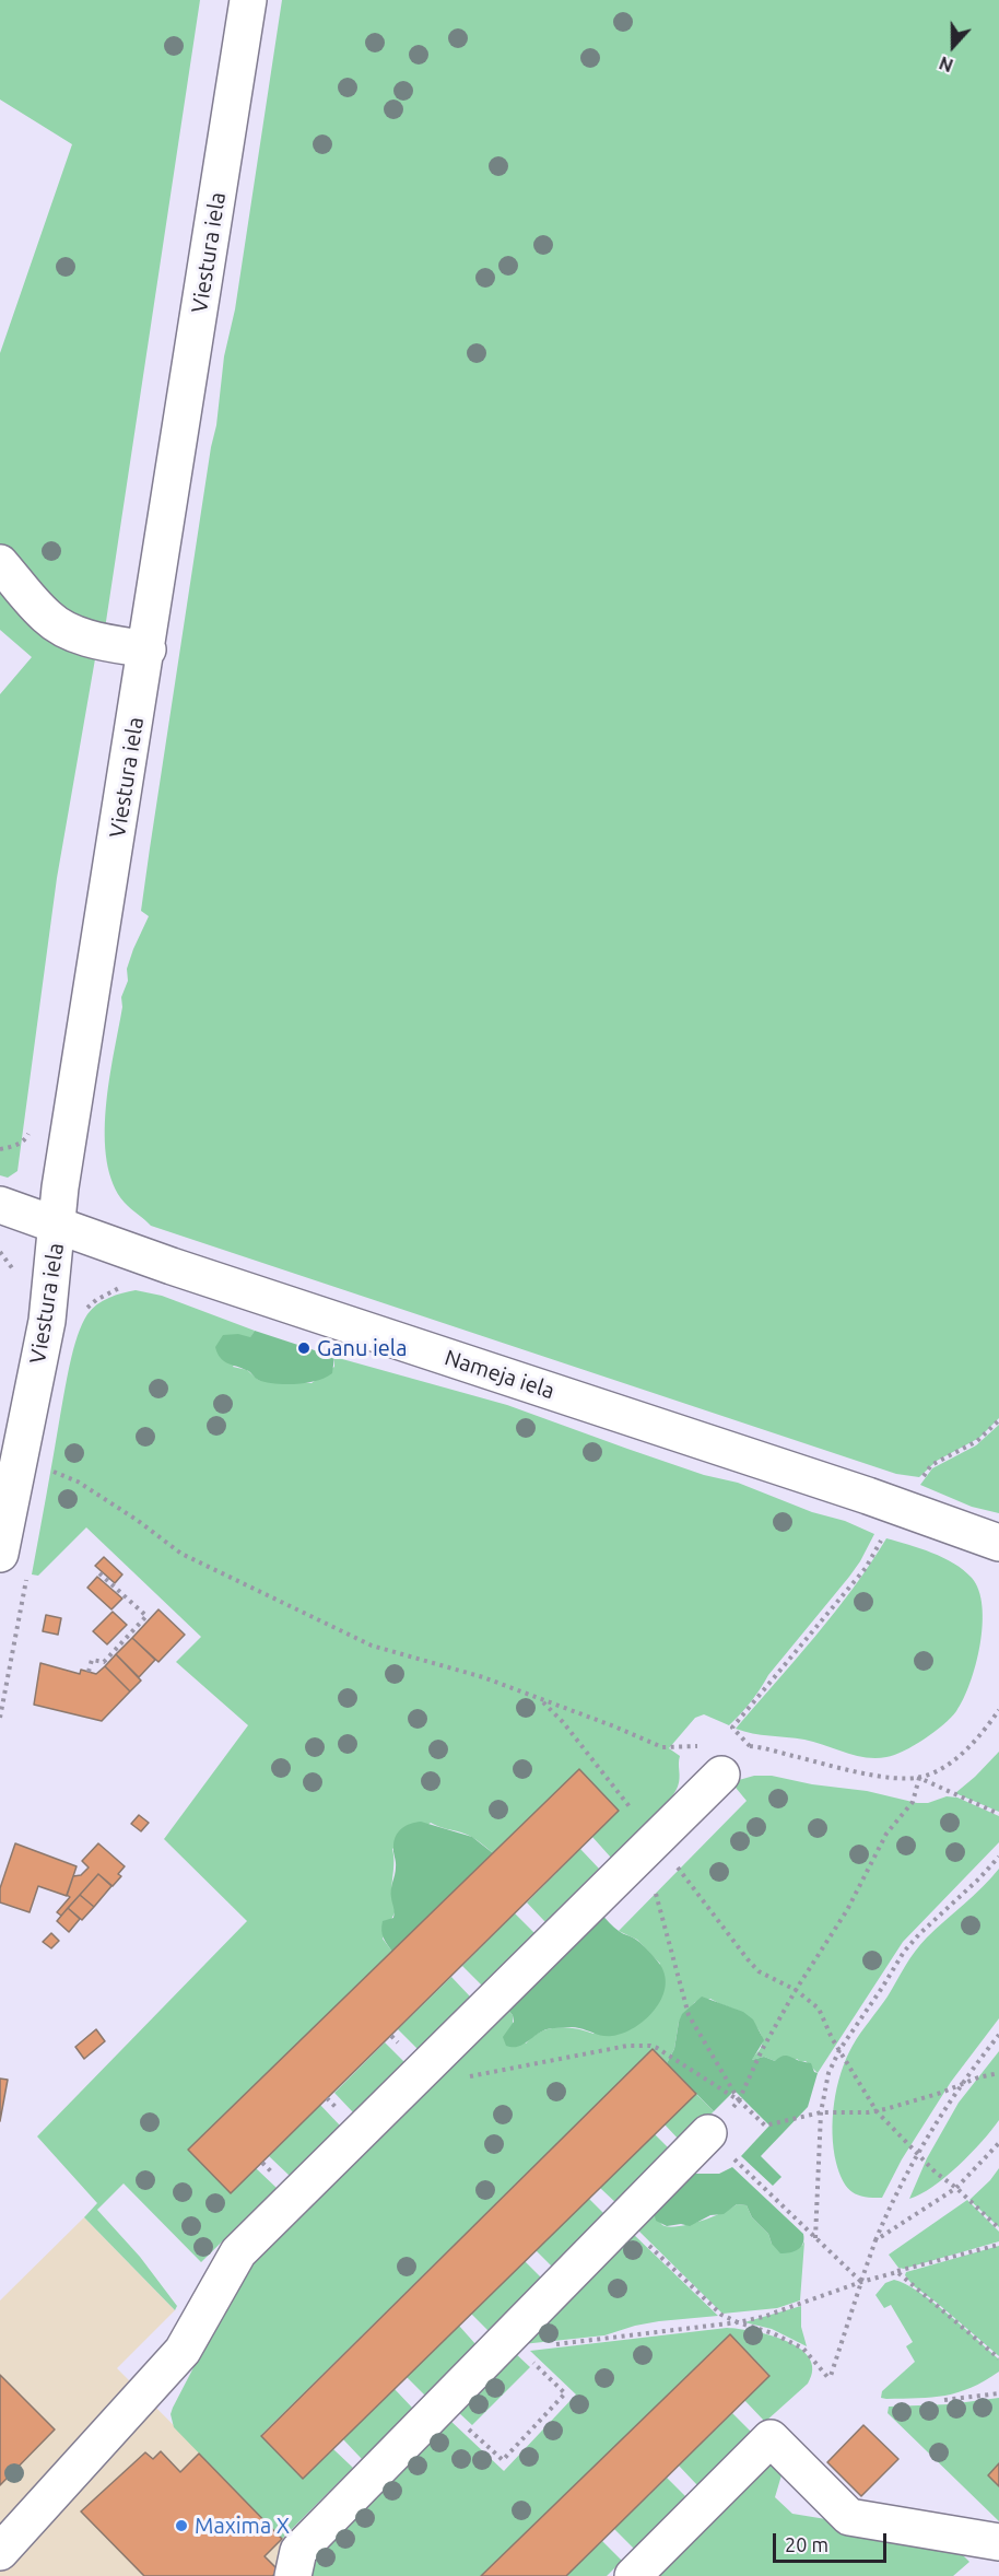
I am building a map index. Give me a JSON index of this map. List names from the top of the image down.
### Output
{
  "streets": {
    "street": ["Viestura iela", "Nameja iela"]
  },
  "crossings": [
    ["Viestura iela", "Nameja iela"]
  ],
  "places": ["Ganu iela", "Maxima X"],
  "scale_bar": "20 m",
  "north": "bottom"
}
